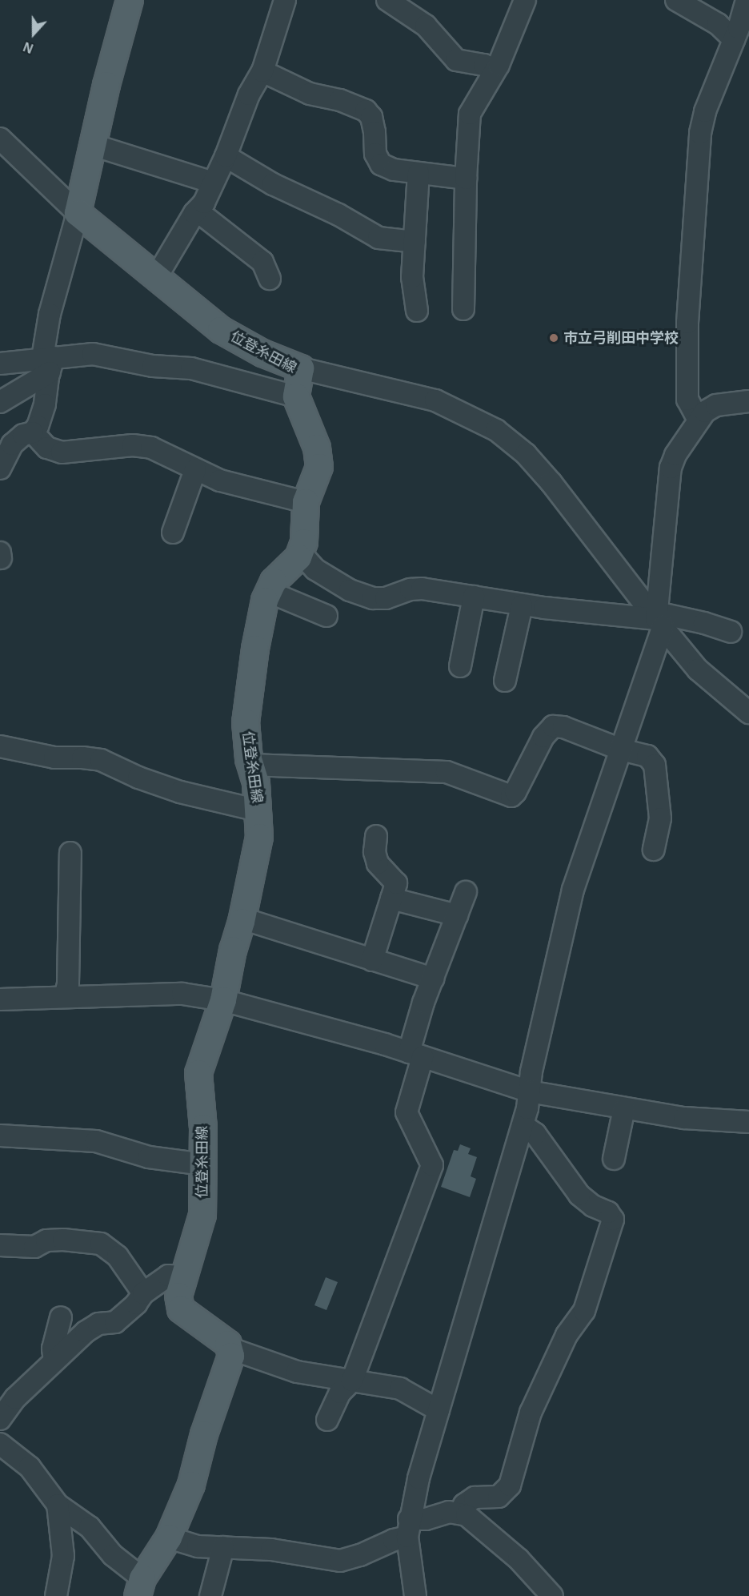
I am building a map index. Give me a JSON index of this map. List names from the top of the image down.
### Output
{
  "streets": {
    "main road": ["位登糸田線"]
  },
  "places": ["市立弓削田中学校"],
  "north": "bottom"
}
